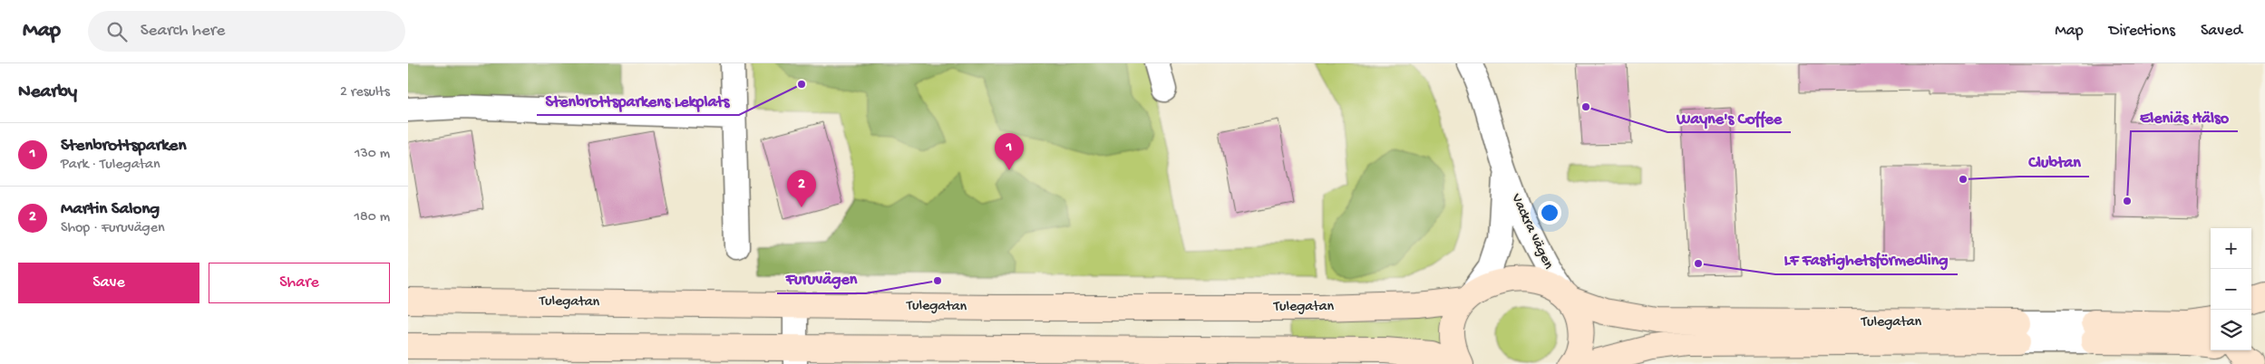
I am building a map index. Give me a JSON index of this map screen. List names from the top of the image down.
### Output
{
  "streets": {
    "street": ["Vackra vägen", "Tulegatan"]
  },
  "crossings": [
    ["Vackra vägen", "Tulegatan"]
  ],
  "places": [
    "Stenbrottsparkens Lekplats",
    "Wayne's Coffee",
    "Clubtan",
    "Eleniäs Hälso",
    "LF Fastighetsförmedling",
    "Furuvägen"
  ],
  "page": {
    "header": "Map",
    "search": "Search here",
    "nav": ["Map", "Directions", "Saved"],
    "heading": ["Nearby", "2 results"],
    "list": [
      {
        "mark": "1",
        "name": "Stenbrottsparken",
        "note": "Park · Tulegatan",
        "value": "130 m"
      },
      {
        "mark": "2",
        "name": "Martin Salong",
        "note": "Shop · Furuvägen",
        "value": "180 m"
      }
    ],
    "pins": ["1", "2"],
    "map_buttons": ["+", "−"],
    "buttons": ["Save", "Share"]
  }
}
